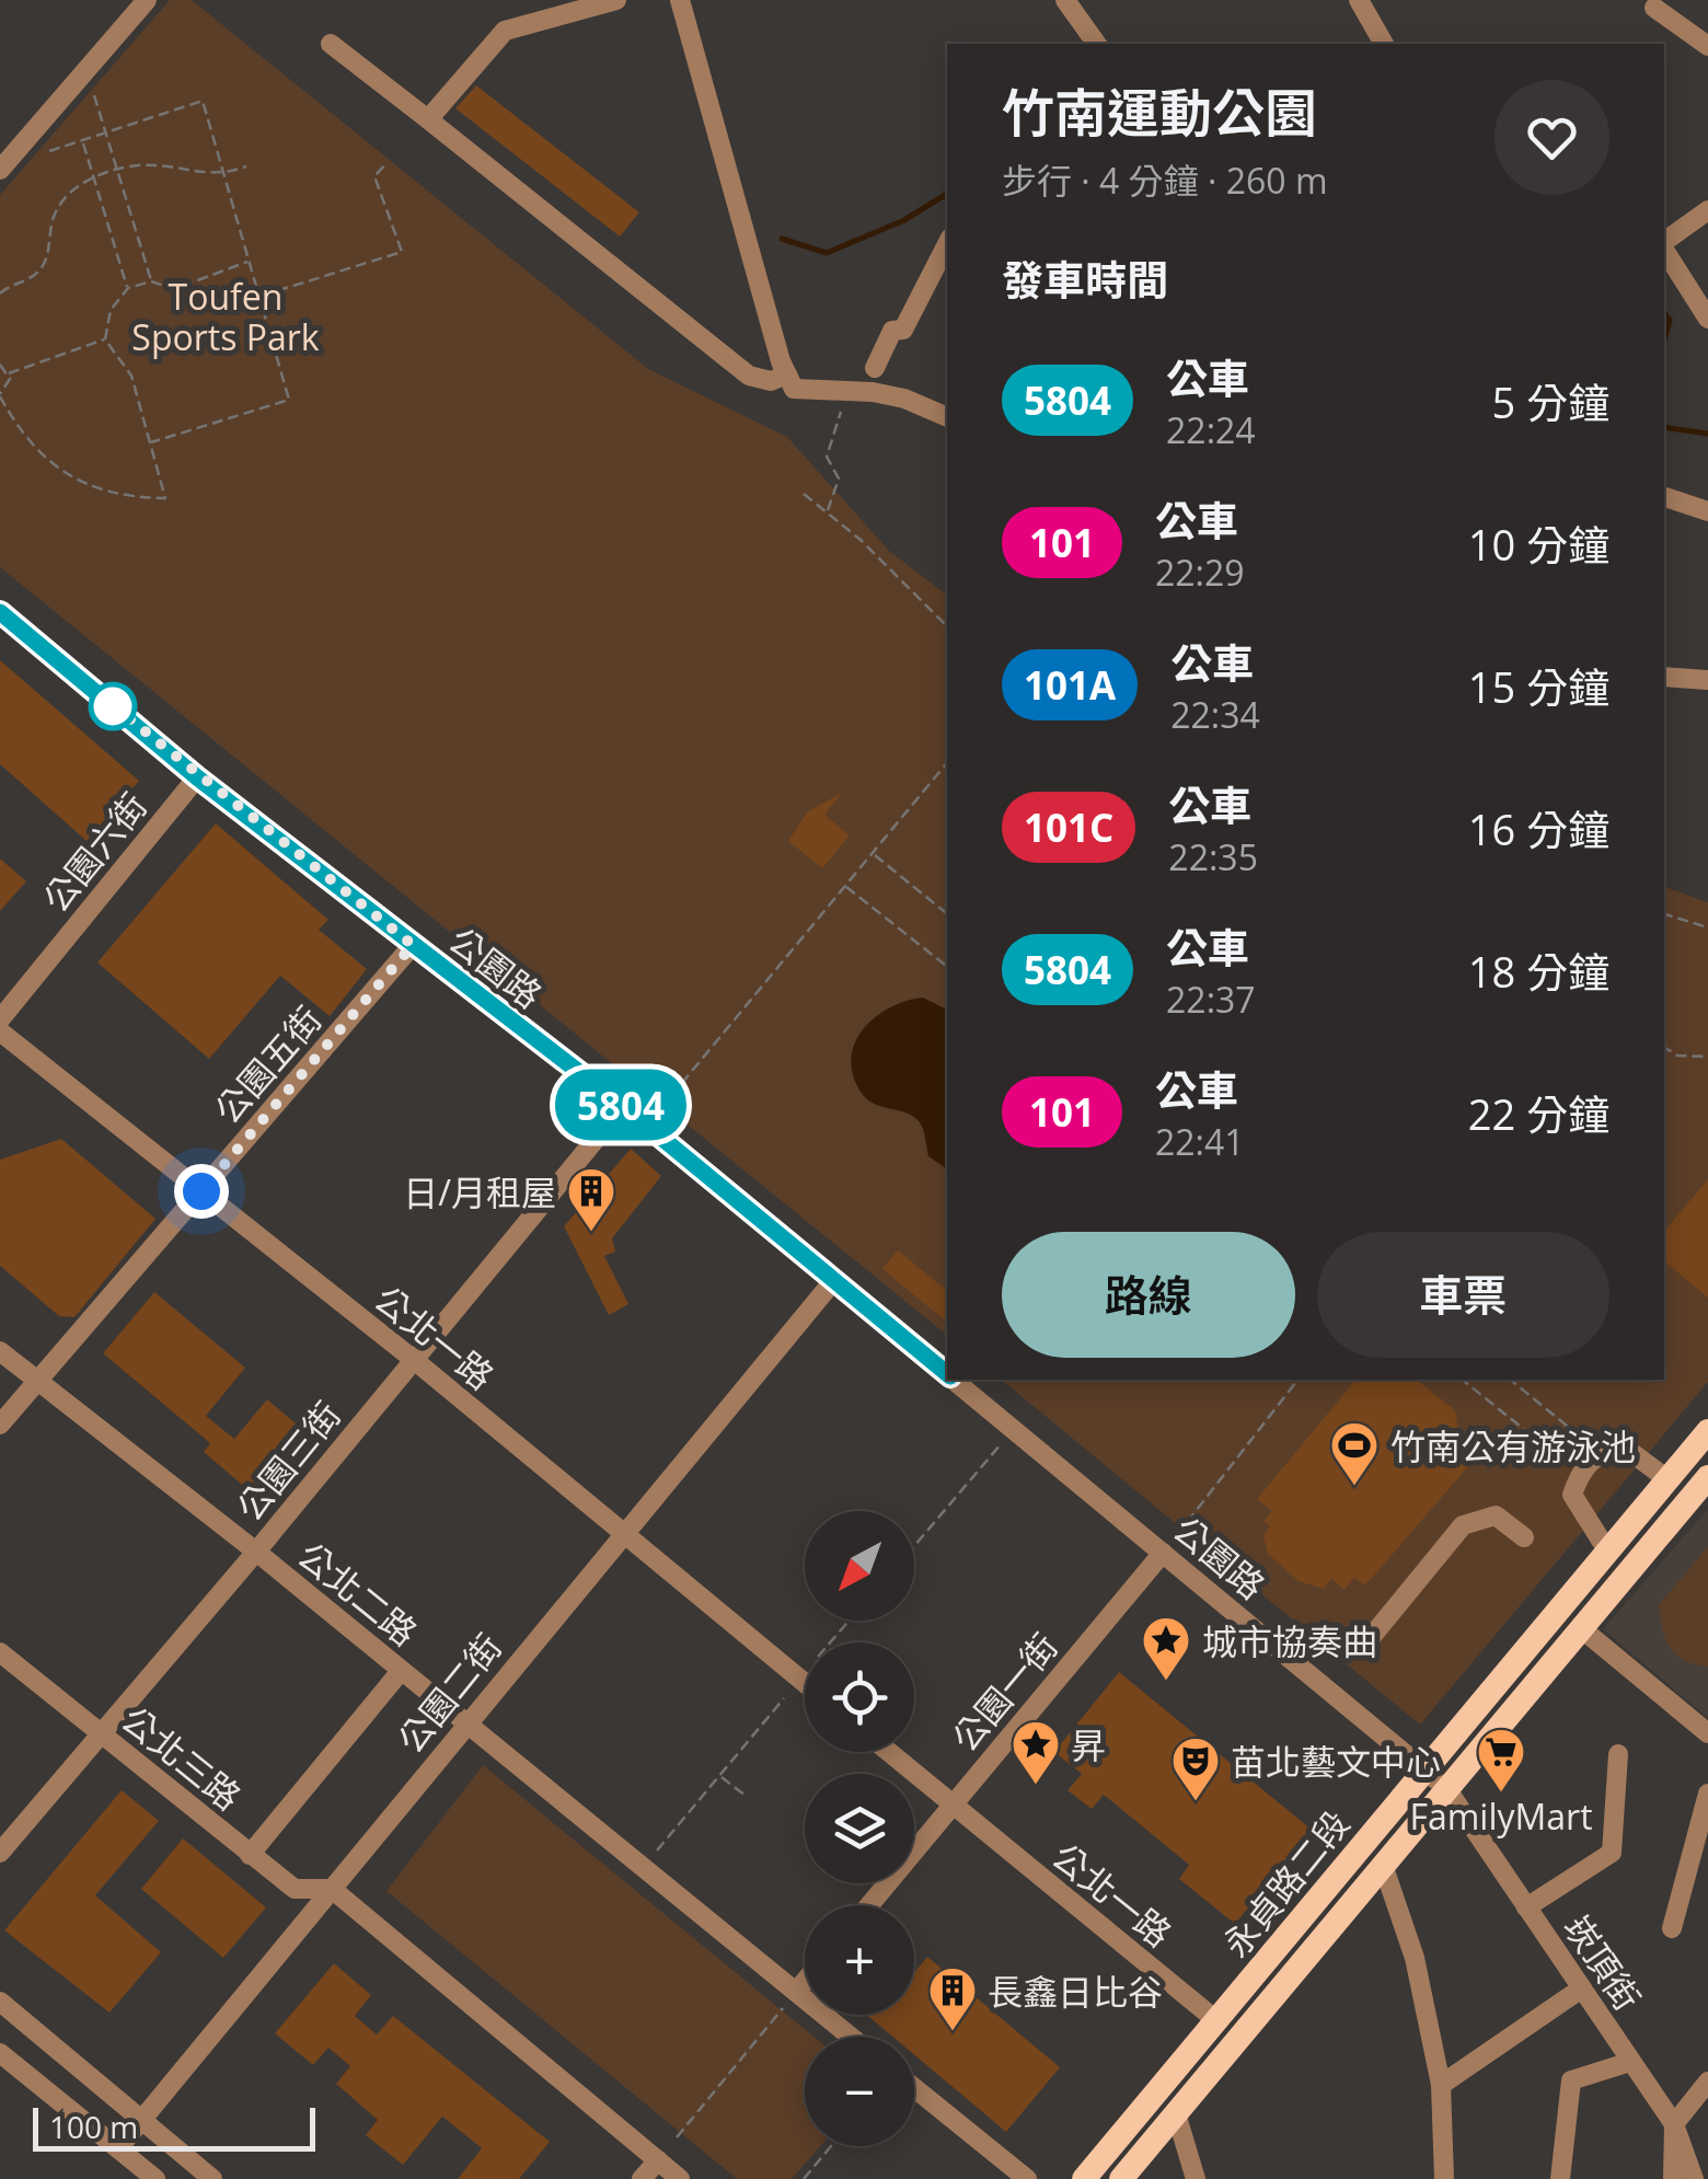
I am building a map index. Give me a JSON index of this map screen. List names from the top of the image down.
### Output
{
  "streets": {
    "main road": ["永貞路二段"],
    "street": [
      "公園六街",
      "公園路",
      "公園五街",
      "公北一路",
      "公園三街",
      "公北二路",
      "公園一街",
      "公園二街",
      "公北三路",
      "崁頂街"
    ]
  },
  "crossings": [
    ["公園六街", "公園路"],
    ["公園路", "公園五街"],
    ["公園路", "公園三街"],
    ["公園路", "公園一街"],
    ["公園路", "公園二街"],
    ["公園路", "永貞路二段"],
    ["公園路", "崁頂街"],
    ["公園五街", "公北一路"],
    ["公園五街", "公北二路"],
    ["公北一路", "公園三街"],
    ["公北一路", "公園一街"],
    ["公北一路", "公園二街"],
    ["公北一路", "永貞路二段"],
    ["公園三街", "公北二路"],
    ["公園三街", "公北三路"],
    ["公北二路", "公園二街"],
    ["公園二街", "公北三路"],
    ["永貞路二段", "崁頂街"]
  ],
  "parks": ["Toufen Sports Park"],
  "places": {
    "building": ["日/月租屋", "長鑫日比谷"],
    "sports": ["竹南公有游泳池"],
    "place": ["城市協奏曲", "昇"],
    "supermarket": ["FamilyMart"],
    "theatre": ["苗北藝文中心"]
  },
  "lines": ["bus line 5804"],
  "scale_bar": "100 m",
  "north": "bottom left",
  "page": {
    "on_map": "5804",
    "heading": [
      ["竹南運動公園", "步行 · 4 分鐘 · 260 m"],
      "發車時間"
    ],
    "list": [
      {
        "mark": "5804",
        "name": "公車",
        "note": "22:24",
        "value": "5 分鐘"
      },
      {
        "mark": "101",
        "name": "公車",
        "note": "22:29",
        "value": "10 分鐘"
      },
      {
        "mark": "101A",
        "name": "公車",
        "note": "22:34",
        "value": "15 分鐘"
      },
      {
        "mark": "101C",
        "name": "公車",
        "note": "22:35",
        "value": "16 分鐘"
      },
      {
        "mark": "5804",
        "name": "公車",
        "note": "22:37",
        "value": "18 分鐘"
      },
      {
        "mark": "101",
        "name": "公車",
        "note": "22:41",
        "value": "22 分鐘"
      }
    ],
    "buttons": ["路線", "車票"],
    "map_buttons": ["+", "−"],
    "scale": "100 m"
  }
}
